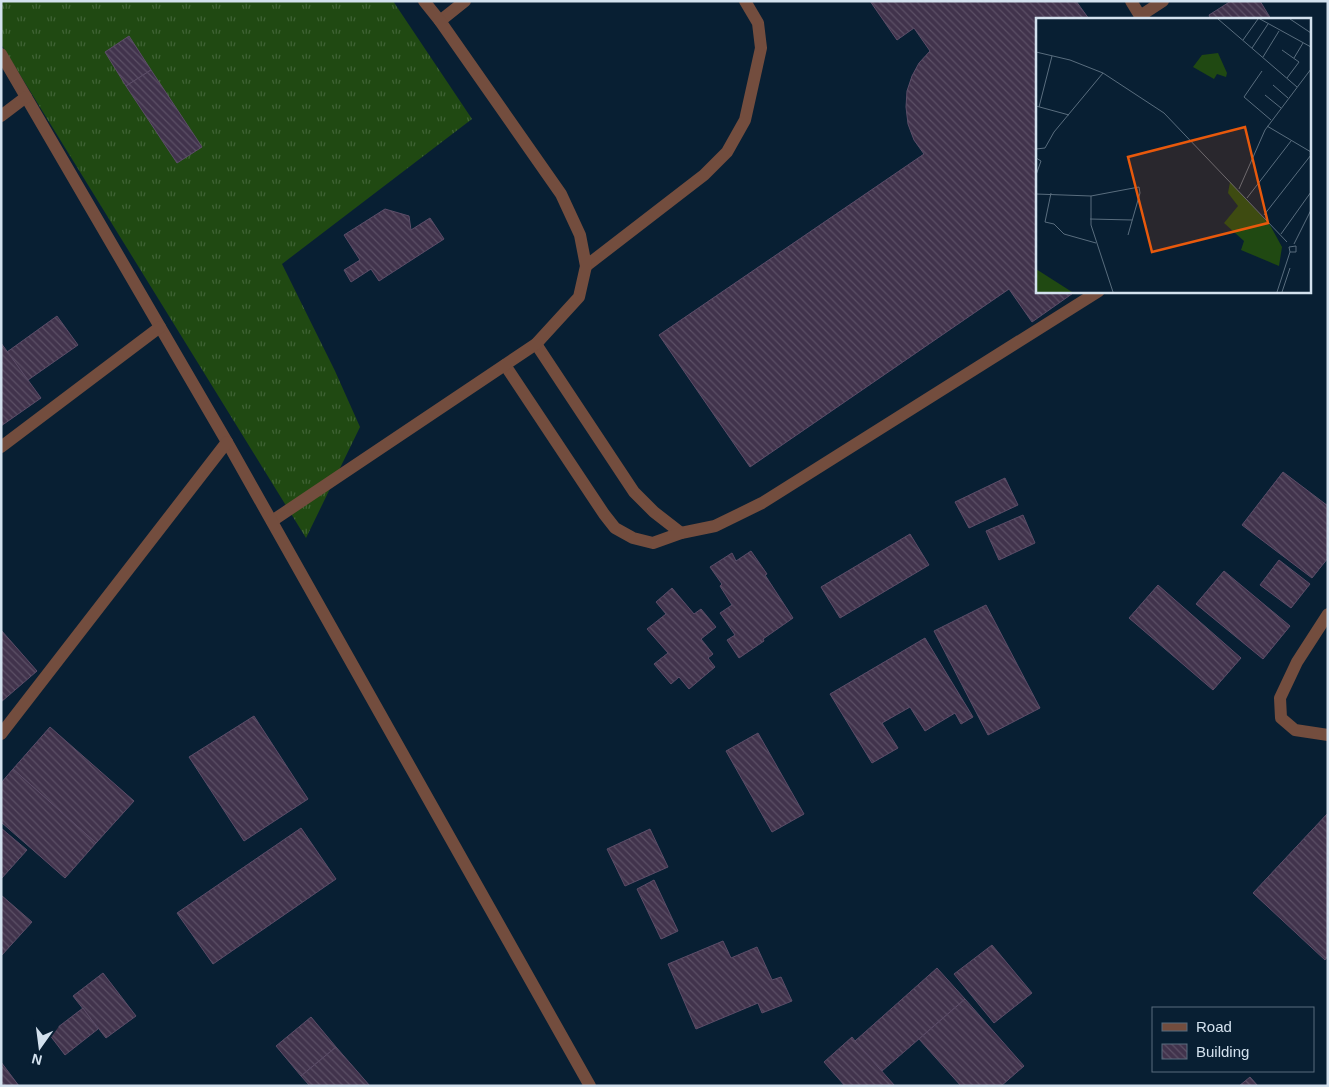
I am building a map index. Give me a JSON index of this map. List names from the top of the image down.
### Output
{
  "legend": ["Road", "Building"],
  "north": "bottom"
}
